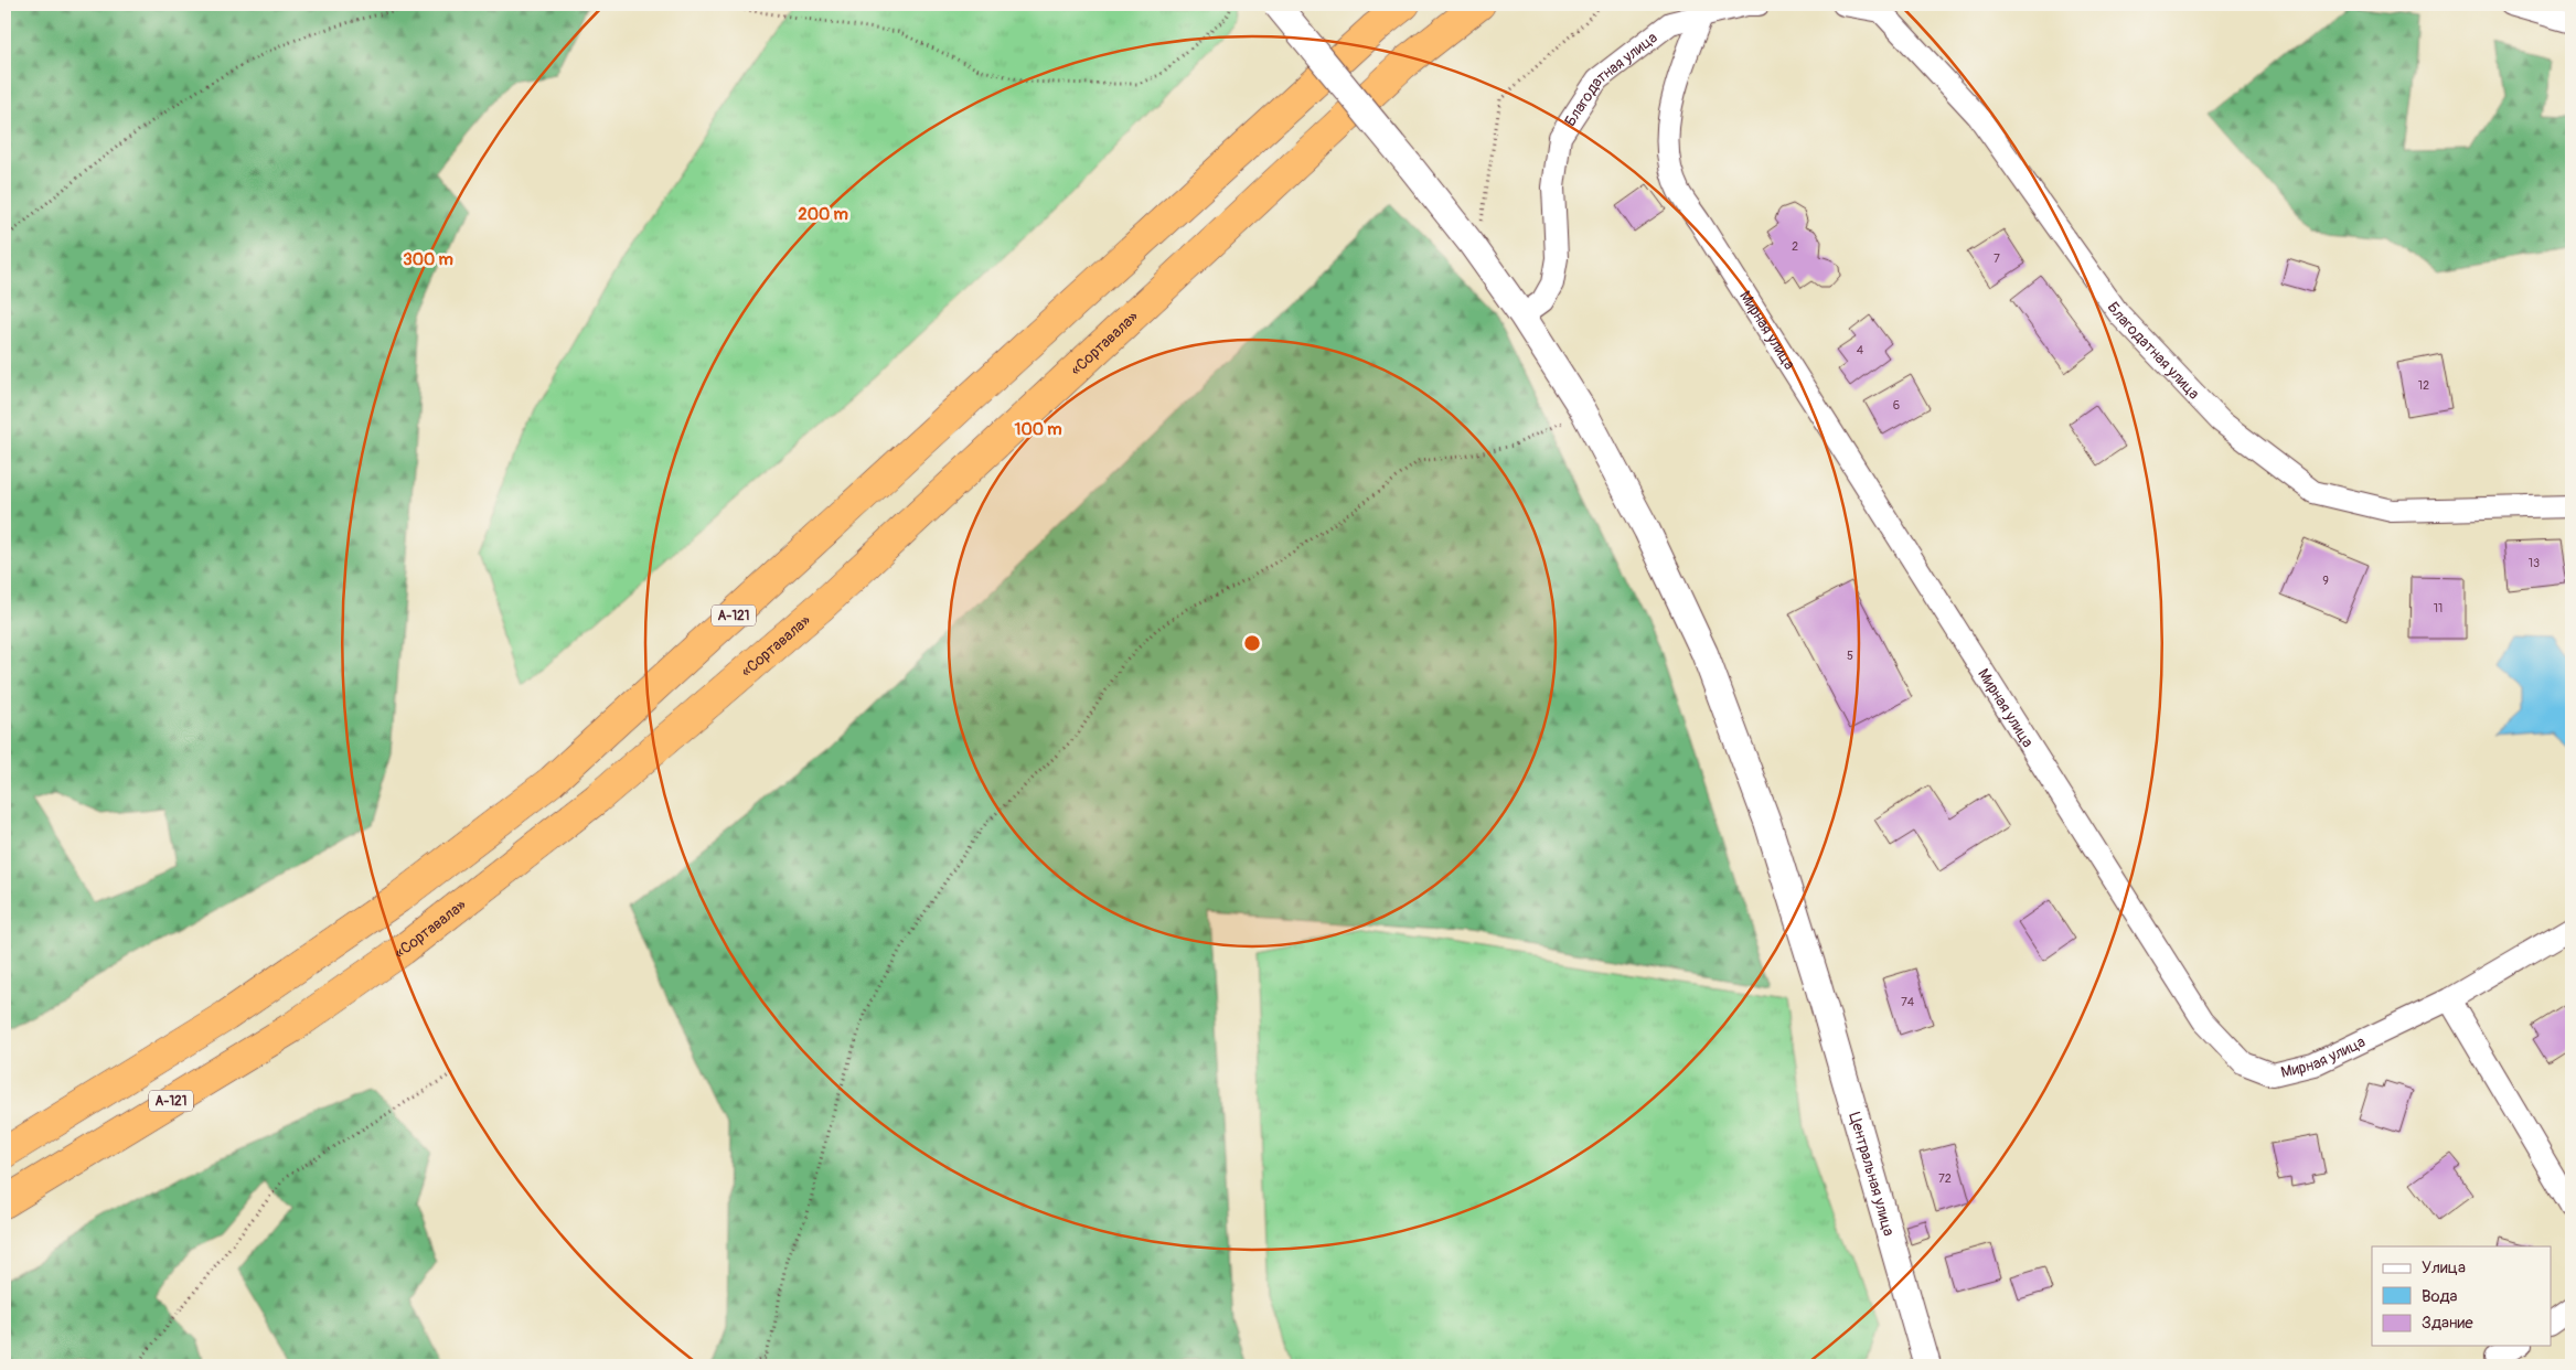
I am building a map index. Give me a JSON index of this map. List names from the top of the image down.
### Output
{
  "streets": {
    "highway": ["«Сортавала»", "А-121"],
    "street": ["Благодатная улица", "Мирная улица", "Центральная улица"]
  },
  "crossings": [
    ["Благодатная улица", "Мирная улица"],
    ["Благодатная улица", "Центральная улица"]
  ],
  "house_numbers": [
    "2",
    "7",
    "4",
    "12",
    "6",
    "13",
    "9",
    "11",
    "5",
    "74",
    "72"
  ],
  "legend": ["Улица", "Вода", "Здание"],
  "rings": ["200 m", "300 m", "100 m"]
}
